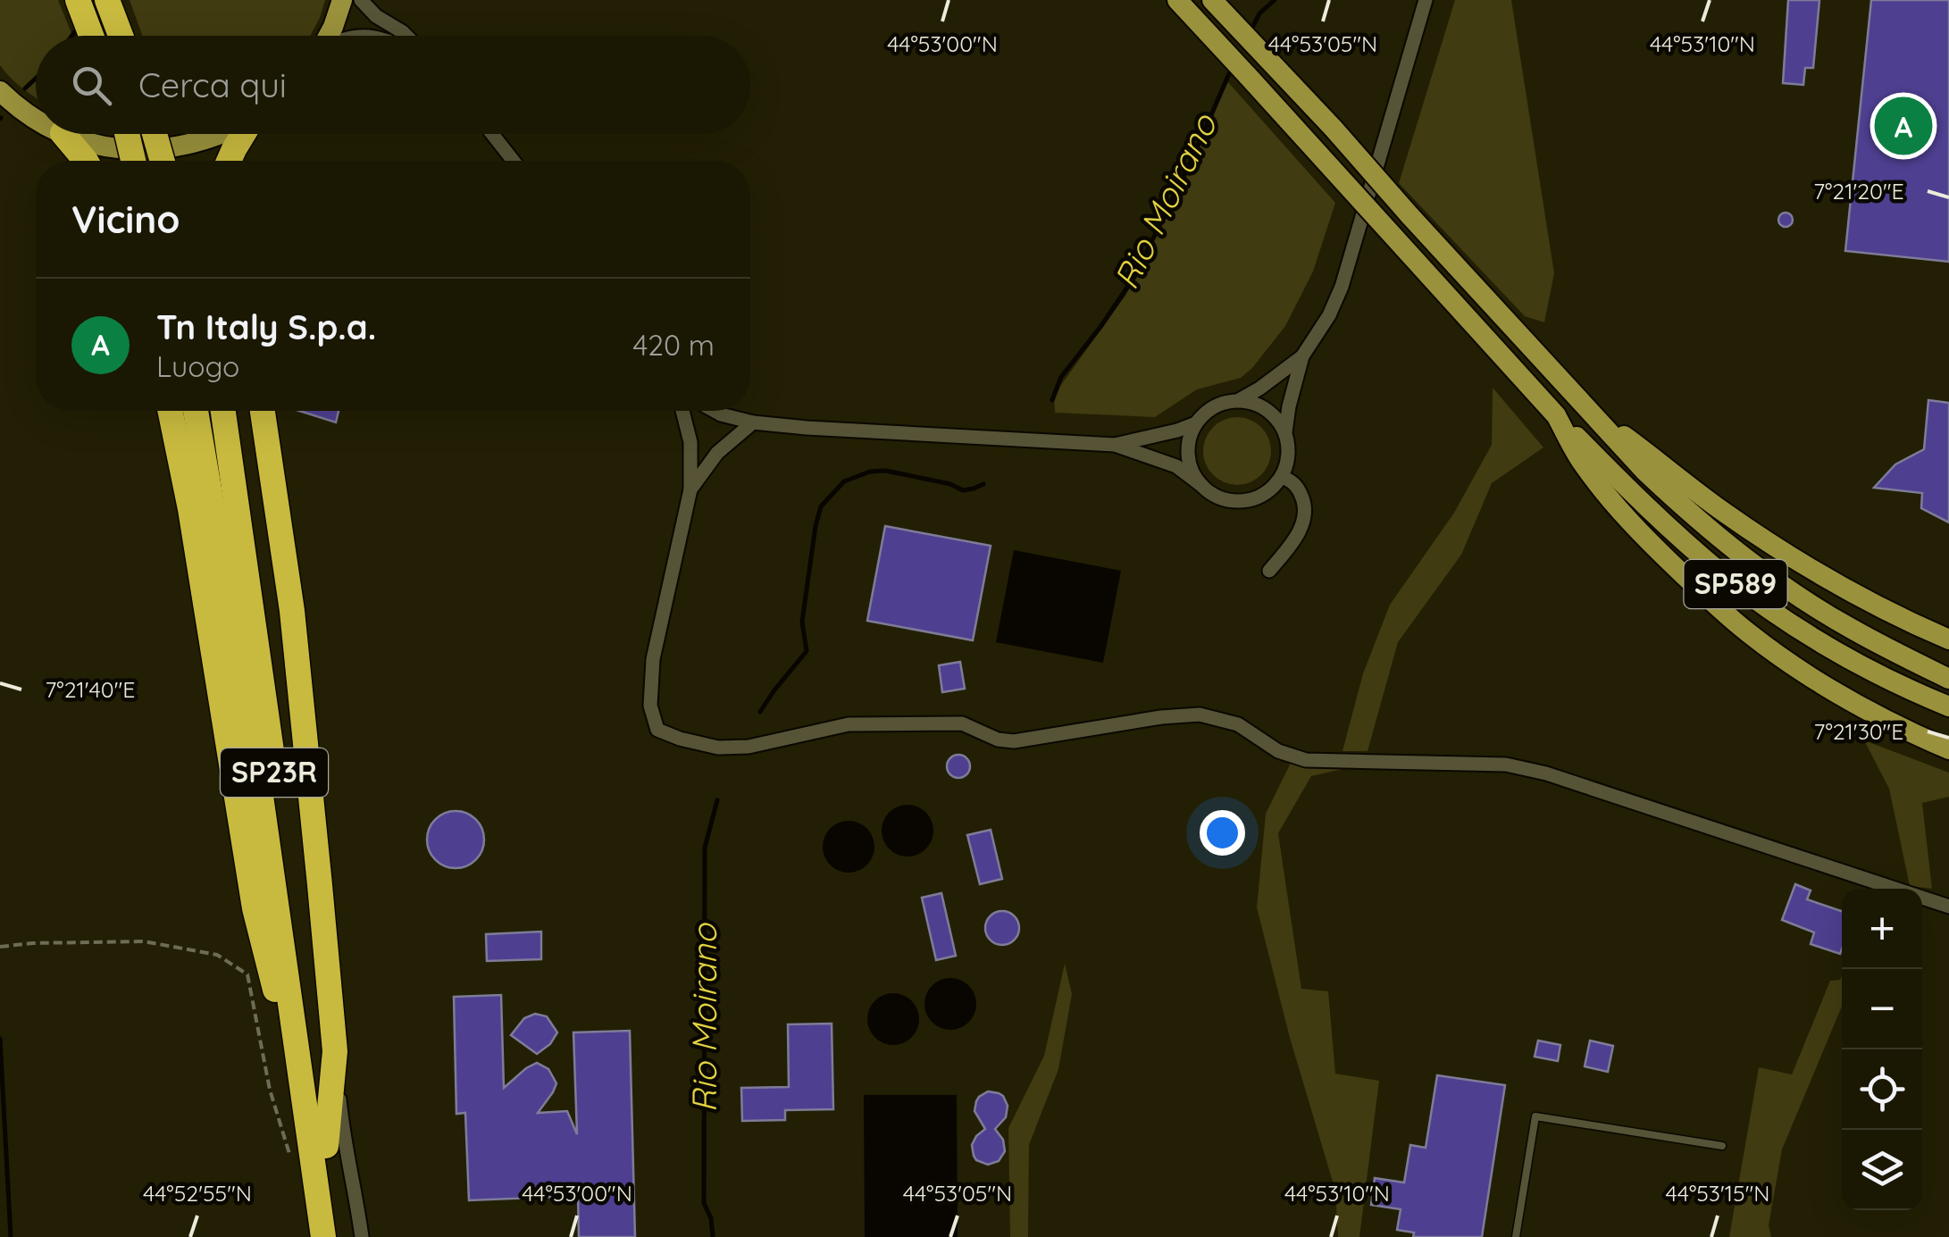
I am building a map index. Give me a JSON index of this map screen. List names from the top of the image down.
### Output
{
  "streets": {
    "highway": ["SP23R"],
    "main road": ["SP589"]
  },
  "water": ["Rio Moirano"],
  "page": {
    "search": "Cerca qui",
    "pins": "A",
    "heading": "Vicino",
    "list": [
      {
        "mark": "A",
        "name": "Tn Italy S.p.a.",
        "note": "Luogo",
        "value": "420 m"
      }
    ],
    "map_buttons": ["+", "−"]
  },
  "coordinates": [
    "44°53'00\"N",
    "44°53'05\"N",
    "44°53'10\"N",
    "7°21'20\"E",
    "7°21'40\"E",
    "7°21'30\"E",
    "44°52'55\"N",
    "44°53'15\"N"
  ]
}
